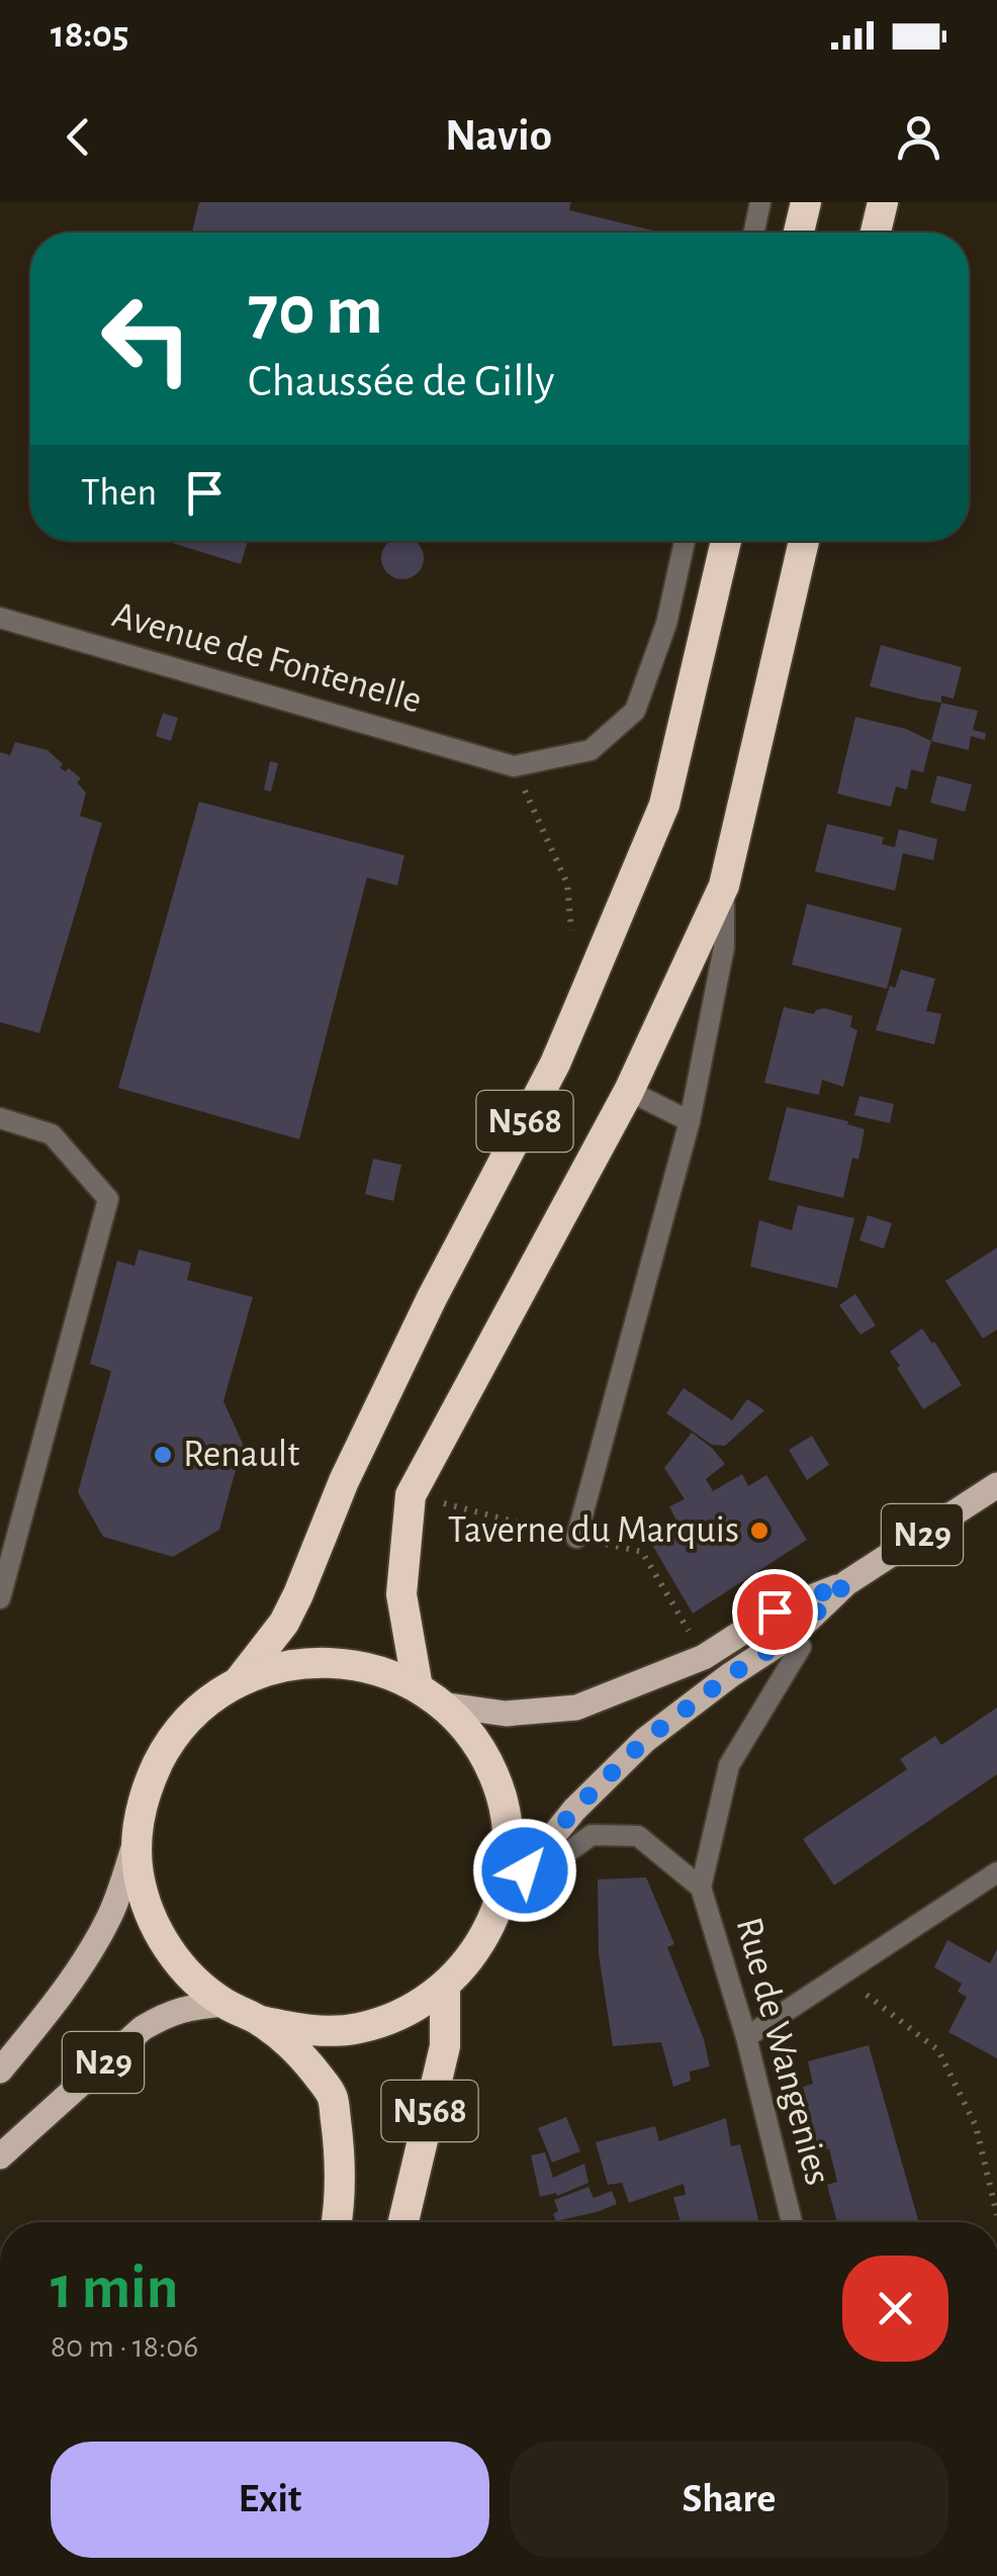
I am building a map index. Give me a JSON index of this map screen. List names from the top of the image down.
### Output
{
  "streets": {
    "highway": ["N568"],
    "main road": ["N29"],
    "street": ["Avenue de Fontenelle", "Rue de Wangenies"]
  },
  "crossings": [
    ["N568", "N29"]
  ],
  "places": ["Renault", "Taverne du Marquis"],
  "page": {
    "status": "18:05",
    "header": "Navio",
    "turn": ["70 m", "Chaussée de Gilly"],
    "then": "Then",
    "heading": ["1 min", "80 m · 18:06"],
    "buttons": ["Exit", "Share"]
  }
}
